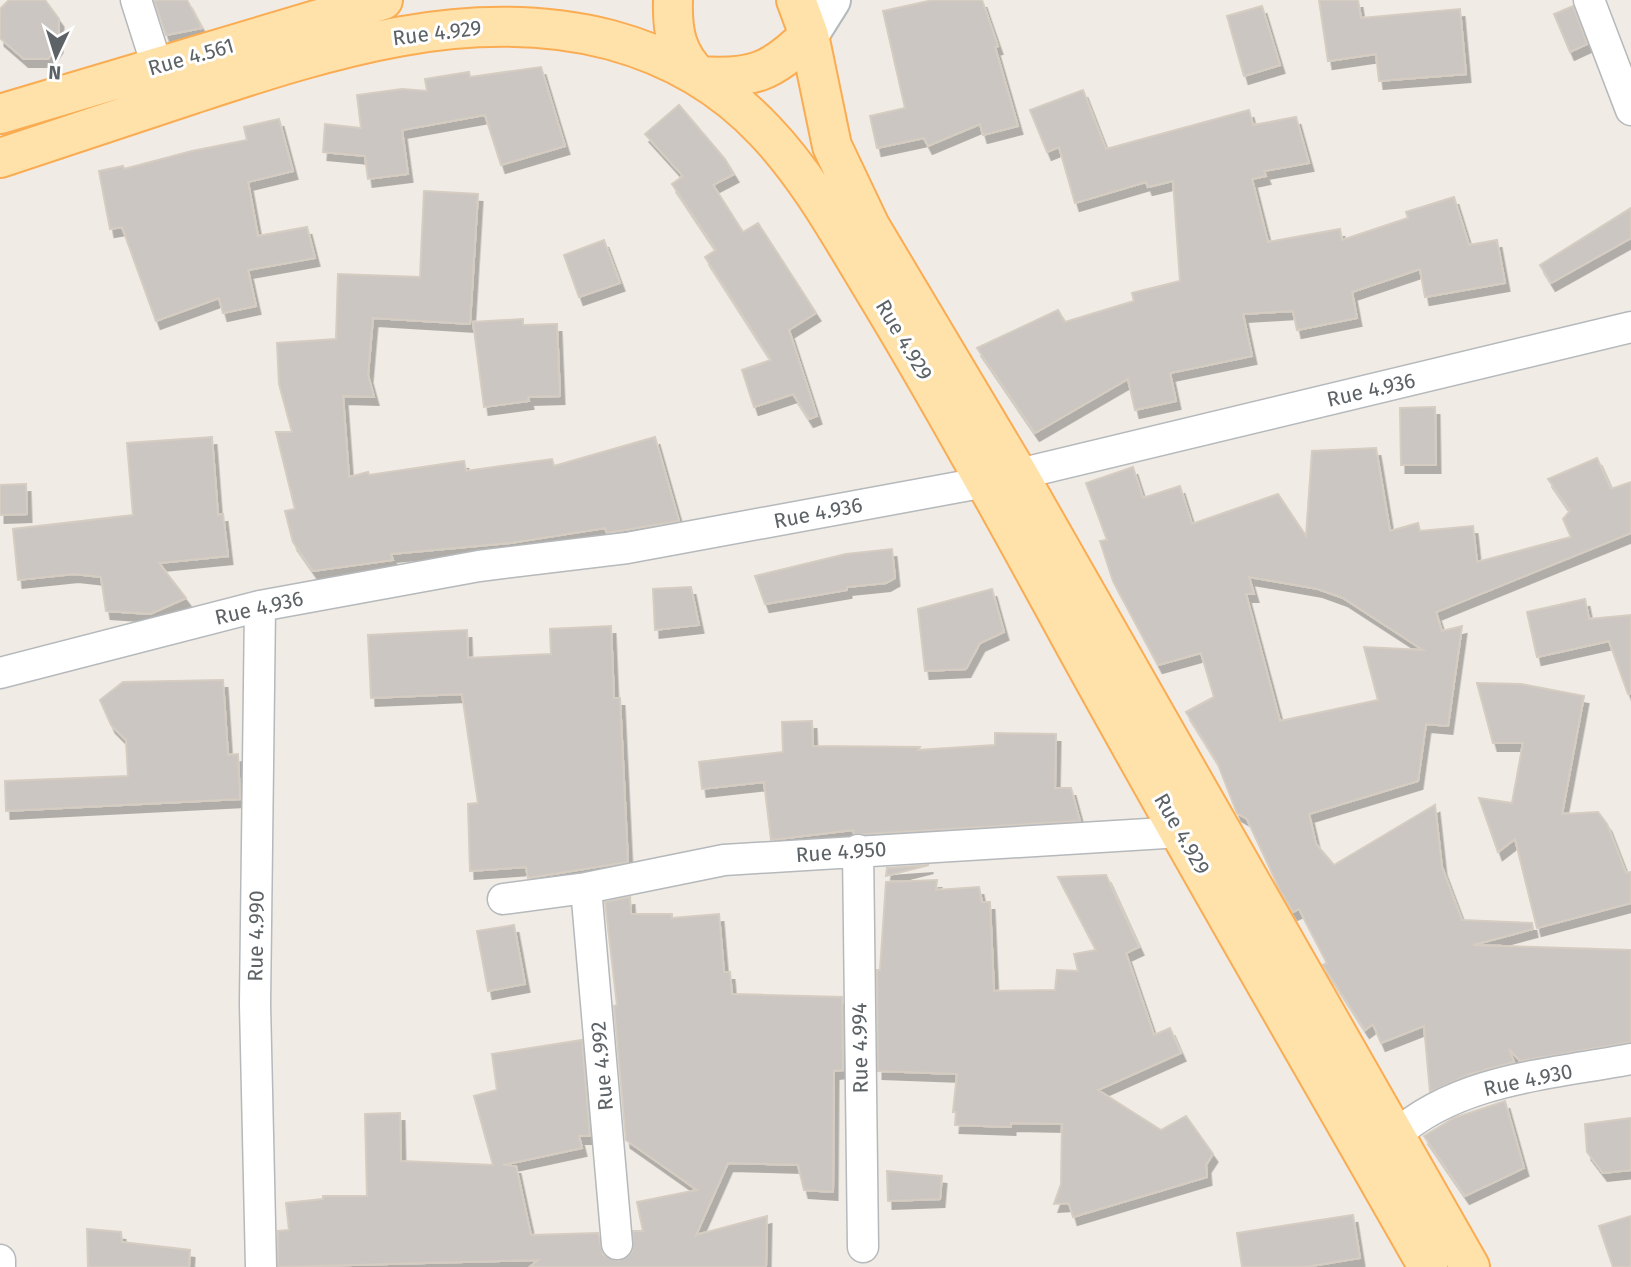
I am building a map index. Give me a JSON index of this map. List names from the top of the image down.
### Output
{
  "streets": {
    "main road": ["Rue 4.929", "Rue 4.561"],
    "street": [
      "Rue 4.936",
      "Rue 4.950",
      "Rue 4.990",
      "Rue 4.994",
      "Rue 4.992",
      "Rue 4.930"
    ]
  },
  "crossings": [
    ["Rue 4.929", "Rue 4.936"],
    ["Rue 4.929", "Rue 4.950"],
    ["Rue 4.929", "Rue 4.930"],
    ["Rue 4.936", "Rue 4.990"],
    ["Rue 4.950", "Rue 4.994"],
    ["Rue 4.950", "Rue 4.992"]
  ],
  "north": "bottom"
}
